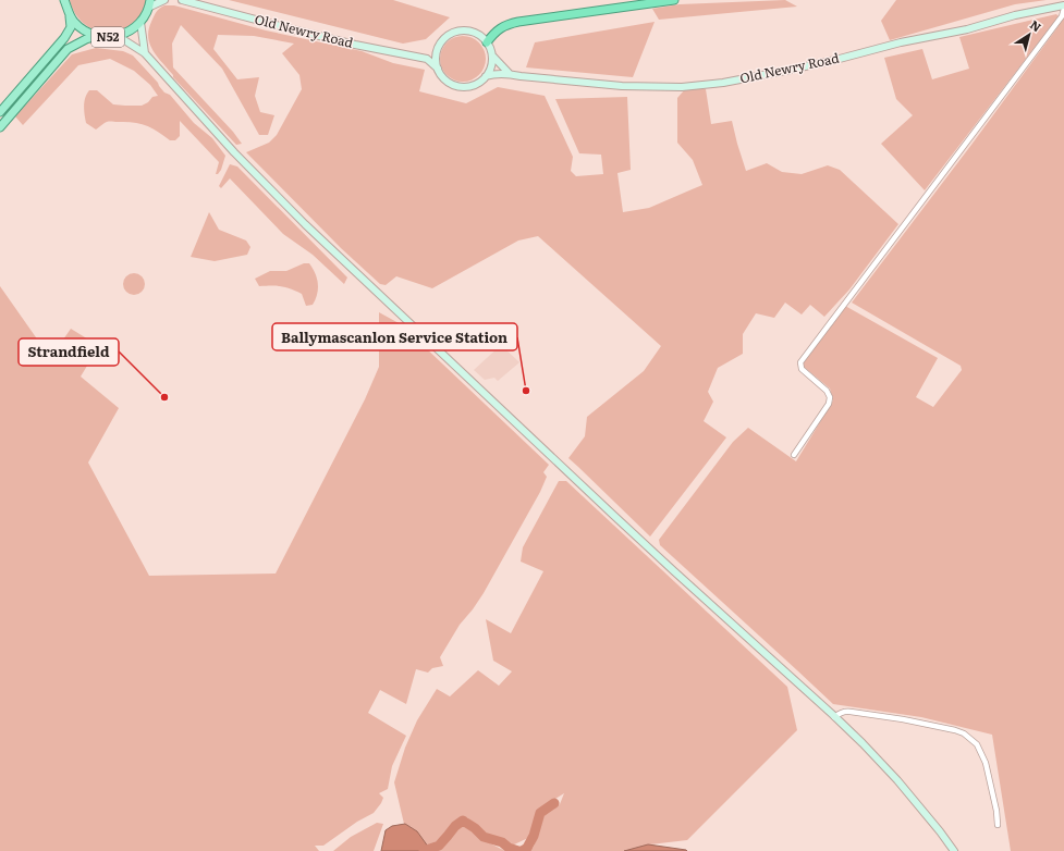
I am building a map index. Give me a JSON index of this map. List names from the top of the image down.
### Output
{
  "streets": {
    "main road": ["Old Newry Road", "N52"]
  },
  "places": ["Ballymascanlon Service Station", "Strandfield"],
  "north": "top right"
}
